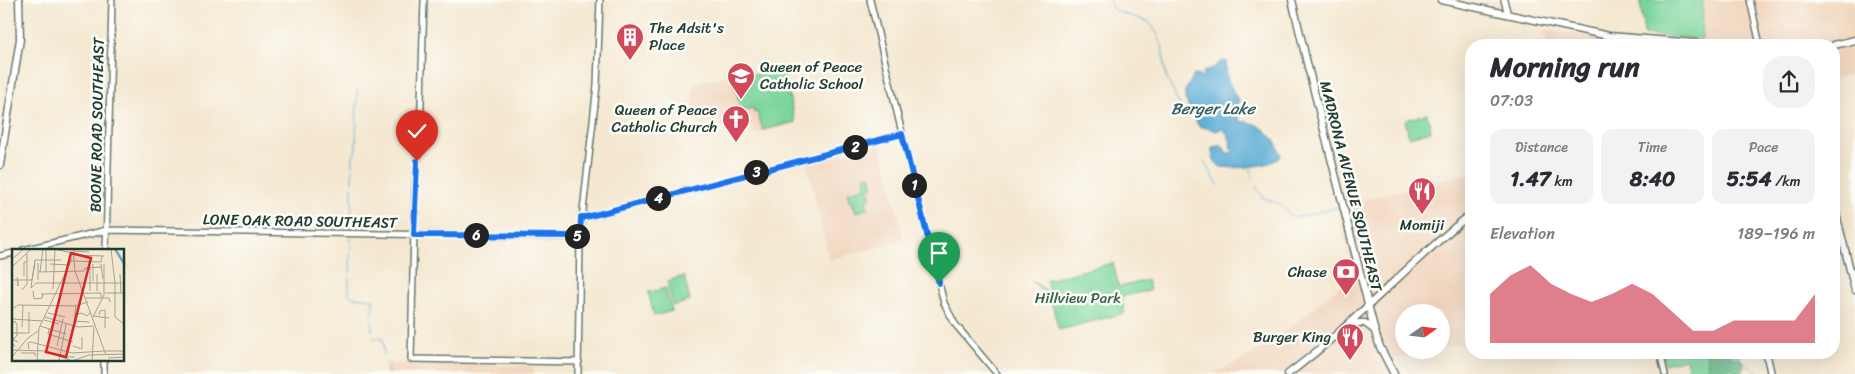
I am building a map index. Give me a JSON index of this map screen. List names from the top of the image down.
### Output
{
  "streets": {
    "main road": ["MADRONA AVENUE SOUTHEAST"],
    "street": ["BOONE ROAD SOUTHEAST", "LONE OAK ROAD SOUTHEAST"]
  },
  "crossings": [
    ["BOONE ROAD SOUTHEAST", "LONE OAK ROAD SOUTHEAST"]
  ],
  "water": ["Berger Lake"],
  "parks": ["Hillview Park"],
  "places": {
    "building": ["The Adsit's Place"],
    "school or university": ["Queen of Peace Catholic School"],
    "church": ["Queen of Peace Catholic Church"],
    "restaurant": ["Momiji", "Burger King"],
    "bank": ["Chase"]
  },
  "north": "right",
  "page": {
    "heading": ["Morning run", "07:03"],
    "stats": [
      ["Distance", "1.47 km"],
      ["Time", "8:40"],
      ["Pace", "5:54 /km"]
    ],
    "pins": [
      "2",
      "3",
      "1",
      "4",
      "6",
      "5"
    ],
    "chart": ["Elevation", "189–196 m"]
  }
}
